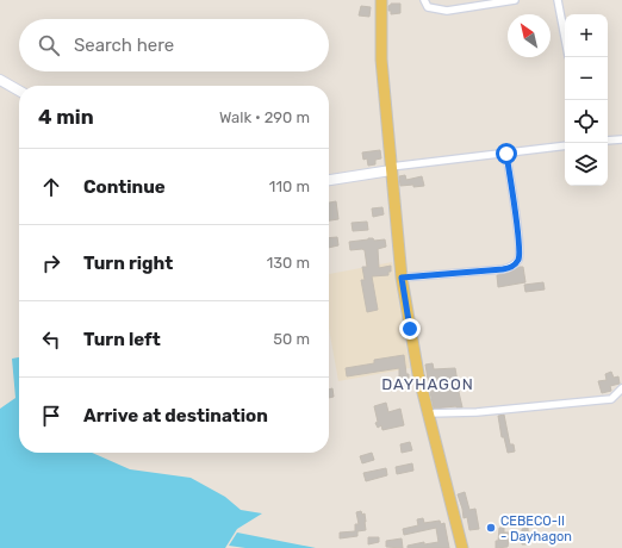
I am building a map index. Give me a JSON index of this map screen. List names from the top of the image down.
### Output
{
  "districts": ["DAYHAGON"],
  "places": ["CEBECO-II - Dayhagon"],
  "north": "top left",
  "page": {
    "map_buttons": ["+", "−"],
    "search": "Search here",
    "heading": ["4 min", "Walk · 290 m"],
    "list": [
      ["Continue", "110 m"],
      ["Turn right", "130 m"],
      ["Turn left", "50 m"],
      "Arrive at destination"
    ]
  }
}
